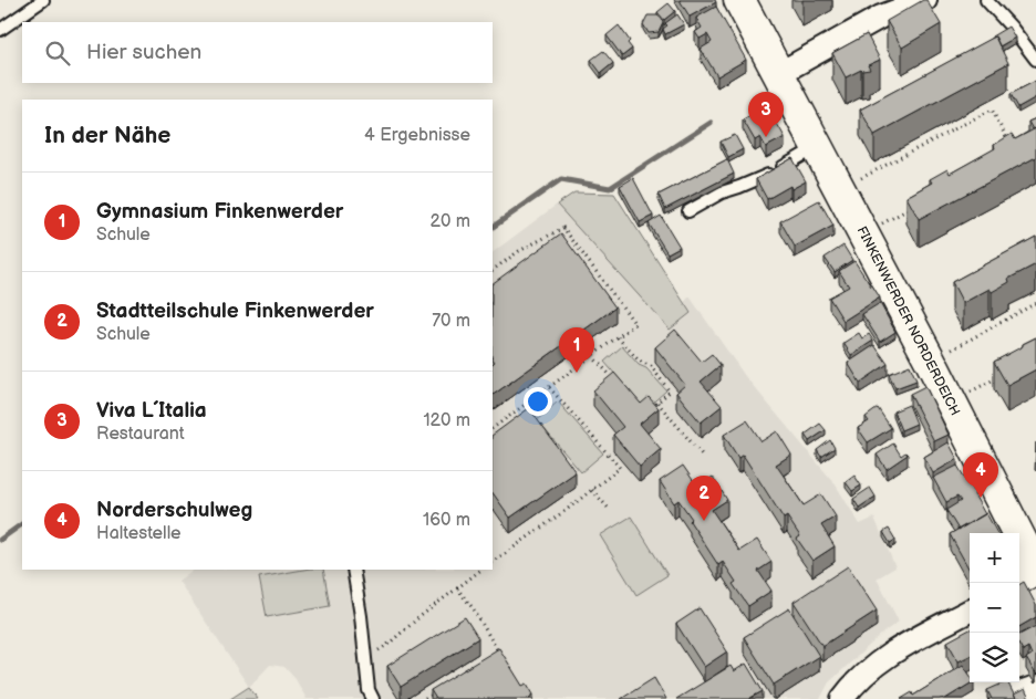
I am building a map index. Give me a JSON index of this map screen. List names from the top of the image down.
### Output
{
  "streets": {
    "street": ["FINKENWERDER NORDERDEICH"]
  },
  "page": {
    "search": "Hier suchen",
    "pins": [
      "3",
      "1",
      "4",
      "2"
    ],
    "heading": ["In der Nähe", "4 Ergebnisse"],
    "list": [
      {
        "mark": "1",
        "name": "Gymnasium Finkenwerder",
        "note": "Schule",
        "value": "20 m"
      },
      {
        "mark": "2",
        "name": "Stadtteilschule Finkenwerder",
        "note": "Schule",
        "value": "70 m"
      },
      {
        "mark": "3",
        "name": "Viva L´Italia",
        "note": "Restaurant",
        "value": "120 m"
      },
      {
        "mark": "4",
        "name": "Norderschulweg",
        "note": "Haltestelle",
        "value": "160 m"
      }
    ],
    "map_buttons": ["+", "−"]
  }
}
